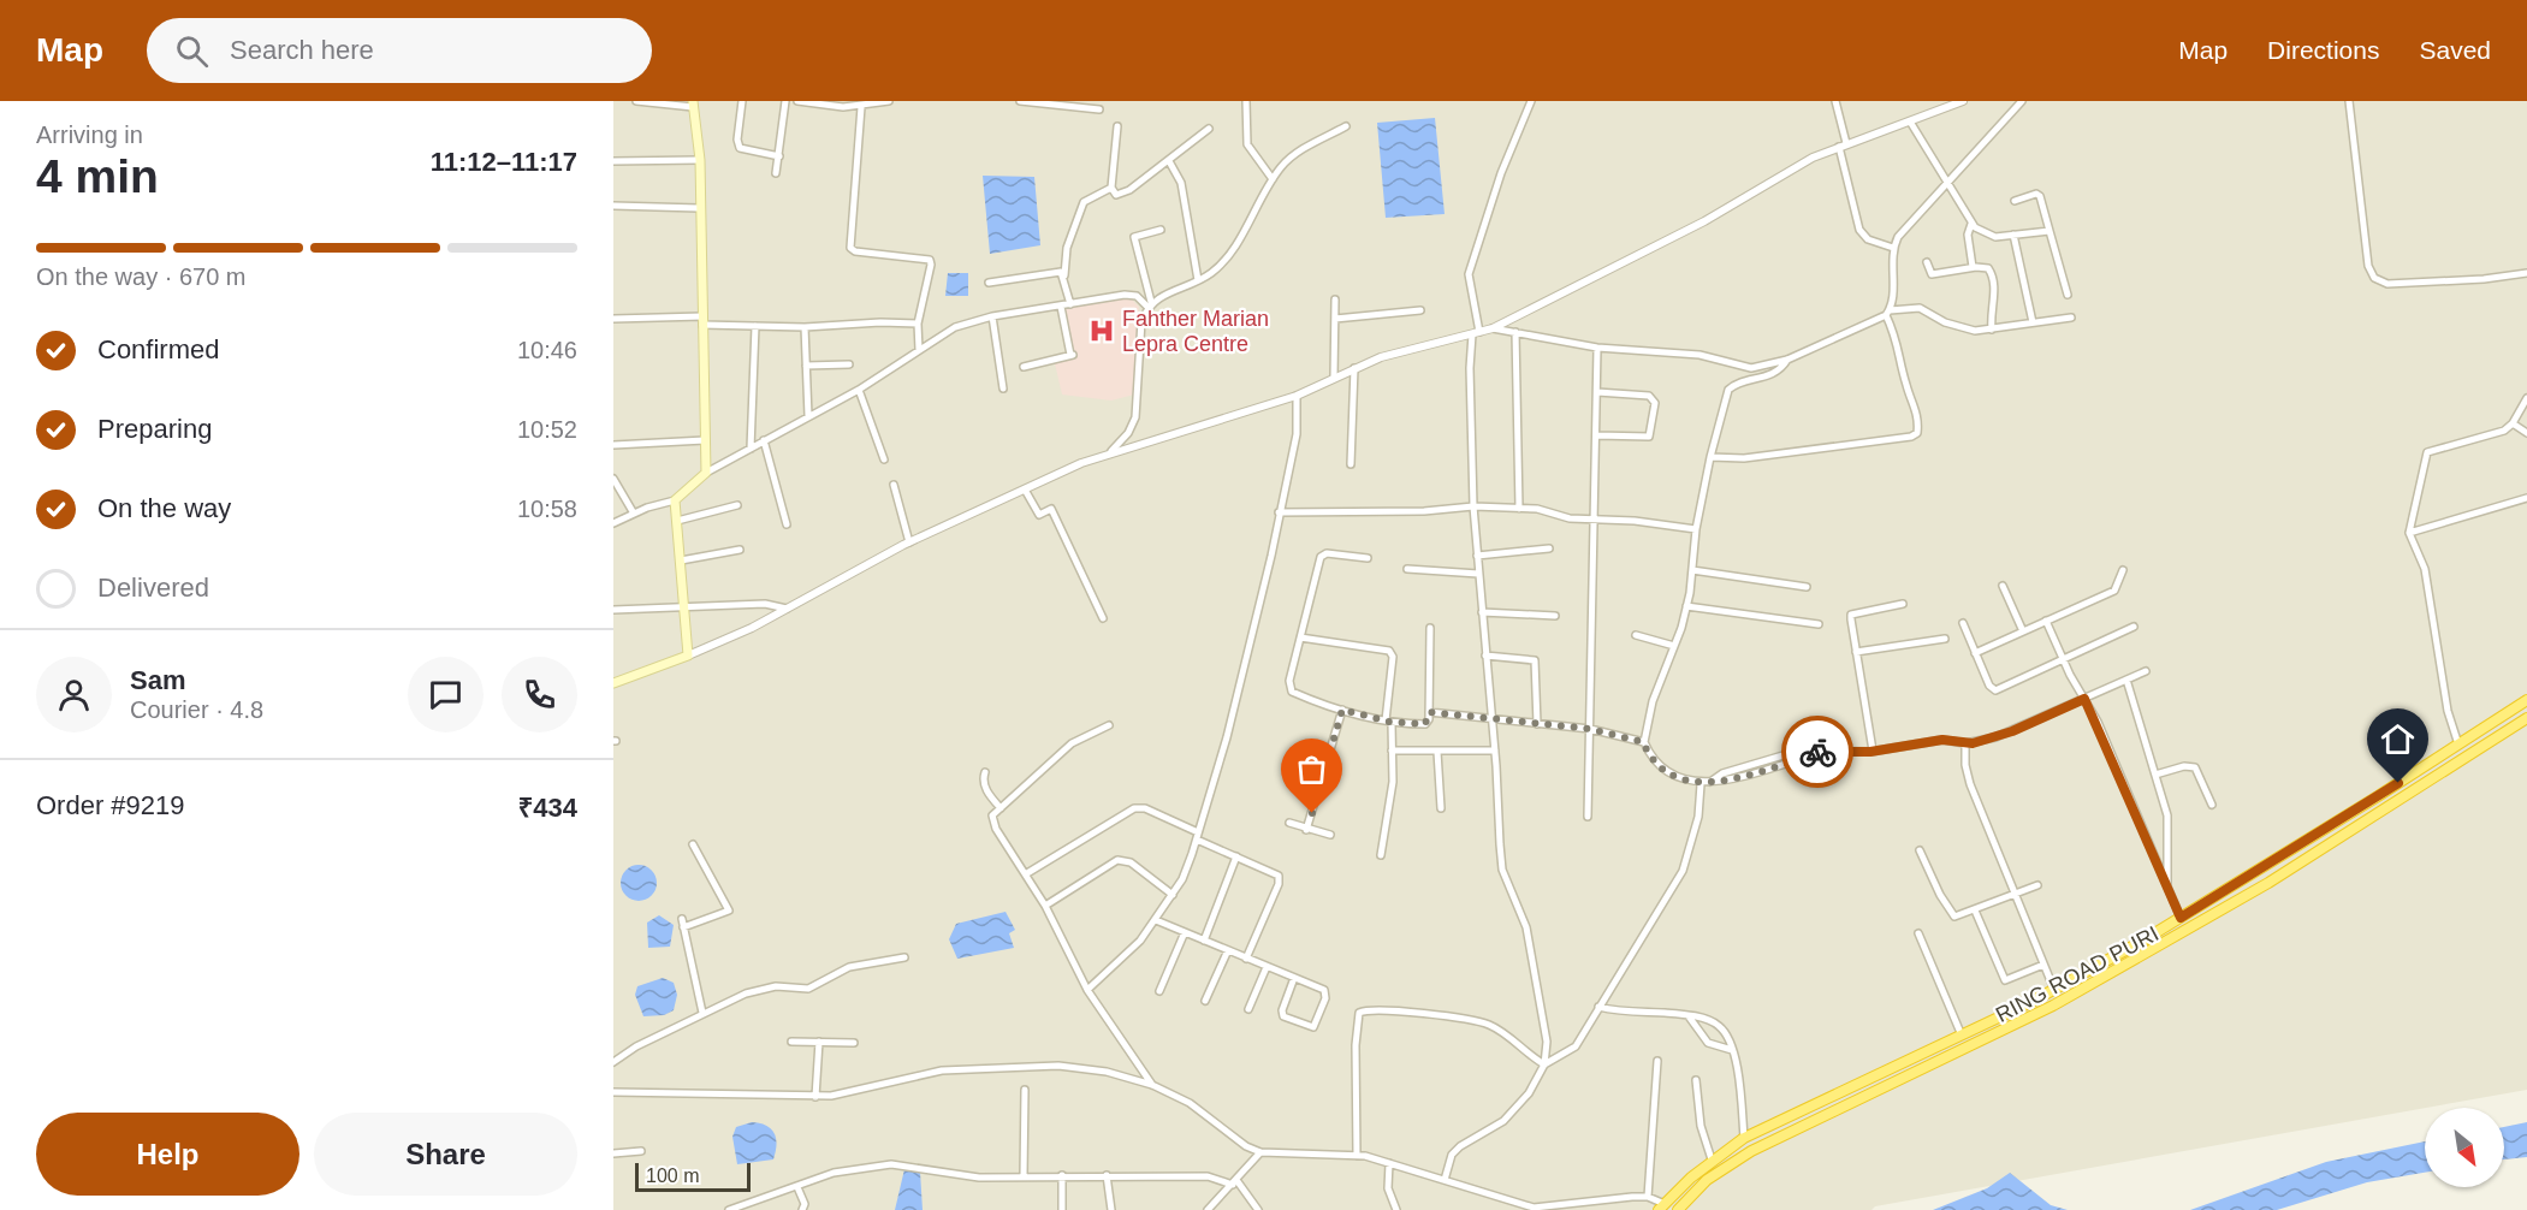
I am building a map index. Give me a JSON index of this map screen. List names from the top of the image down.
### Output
{
  "streets": {
    "highway": ["RING ROAD PURI"]
  },
  "places": {
    "hospital": ["Fahther Marian Lepra Centre"]
  },
  "scale_bar": "100 m",
  "north": "bottom right",
  "page": {
    "header": "Map",
    "search": "Search here",
    "nav": ["Map", "Directions", "Saved"],
    "heading": ["4 min", "Arriving in", "11:12–11:17"],
    "panel": [
      "Sam",
      "Courier · 4.8",
      "Order #9219",
      "₹434"
    ],
    "bar": "On the way · 670 m",
    "list": [
      ["Confirmed", "10:46"],
      ["Preparing", "10:52"],
      ["On the way", "10:58"],
      "Delivered"
    ],
    "buttons": ["Help", "Share"],
    "scale": "100 m"
  }
}
